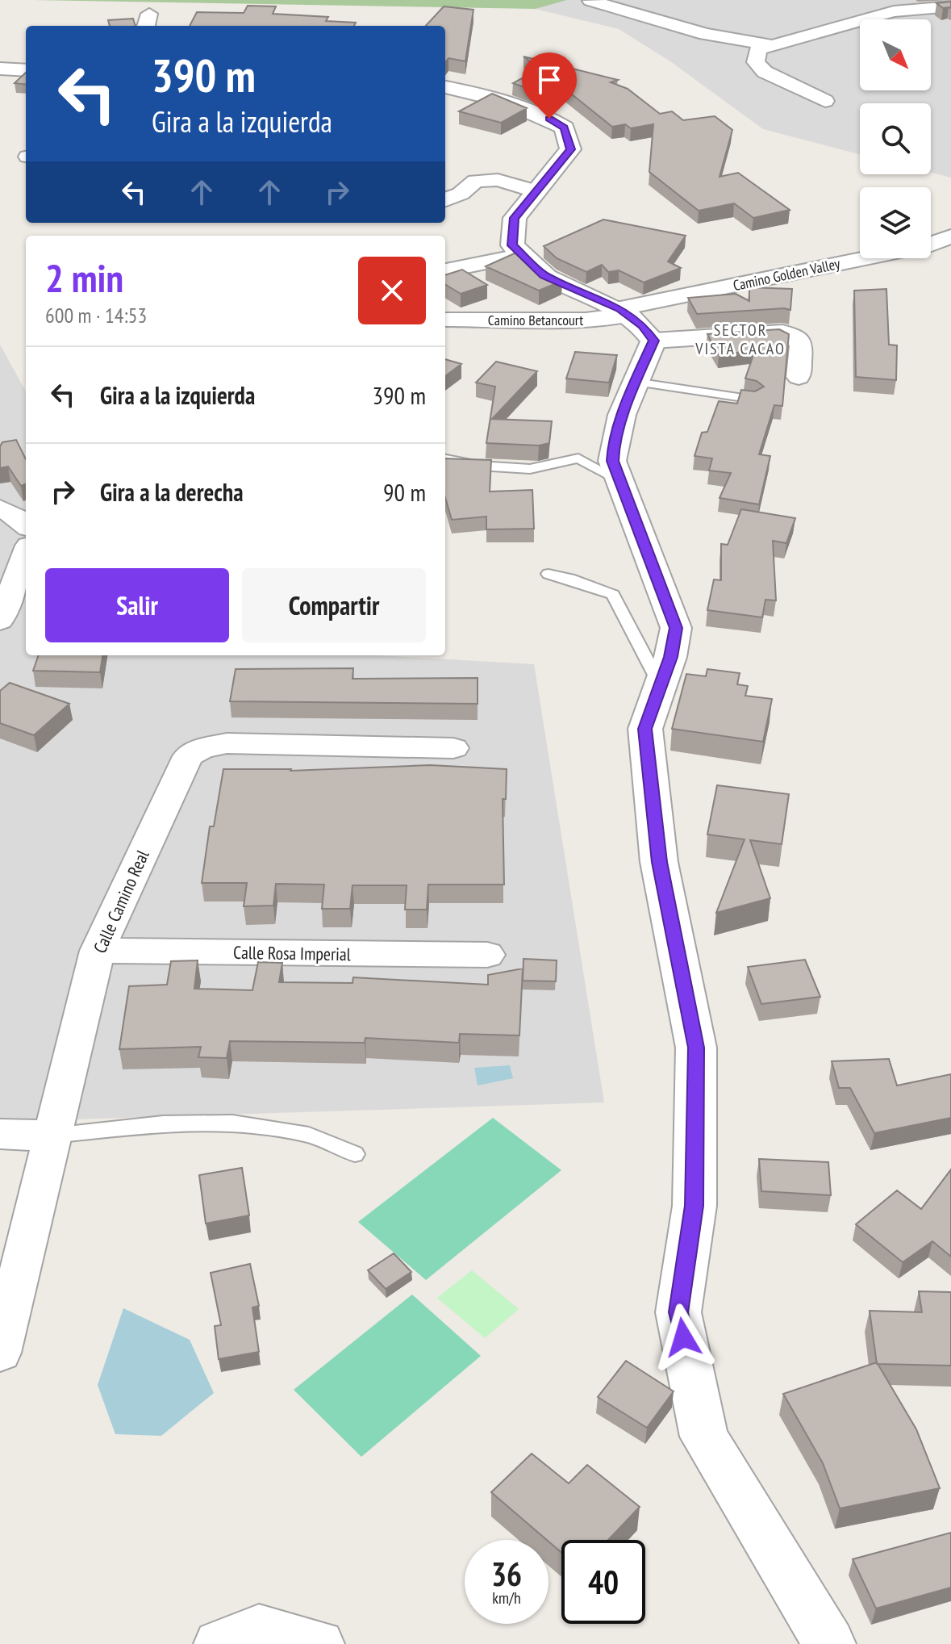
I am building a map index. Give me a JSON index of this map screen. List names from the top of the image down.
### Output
{
  "streets": {
    "street": [
      "Camino Golden Valley",
      "Camino Betancourt",
      "Calle Camino Real",
      "Calle Rosa Imperial"
    ]
  },
  "crossings": [
    ["Camino Golden Valley", "Camino Betancourt"],
    ["Calle Camino Real", "Calle Rosa Imperial"]
  ],
  "districts": ["SECTOR VISTA CACAO"],
  "north": "bottom right",
  "page": {
    "turn": ["390 m", "Gira a la izquierda"],
    "heading": ["2 min", "600 m · 14:53"],
    "list": [
      {
        "name": "Gira a la izquierda",
        "value": "390 m"
      },
      {
        "name": "Gira a la derecha",
        "value": "90 m"
      }
    ],
    "buttons": ["Salir", "Compartir"],
    "speed": "36 km/h",
    "limit": "40"
  }
}
